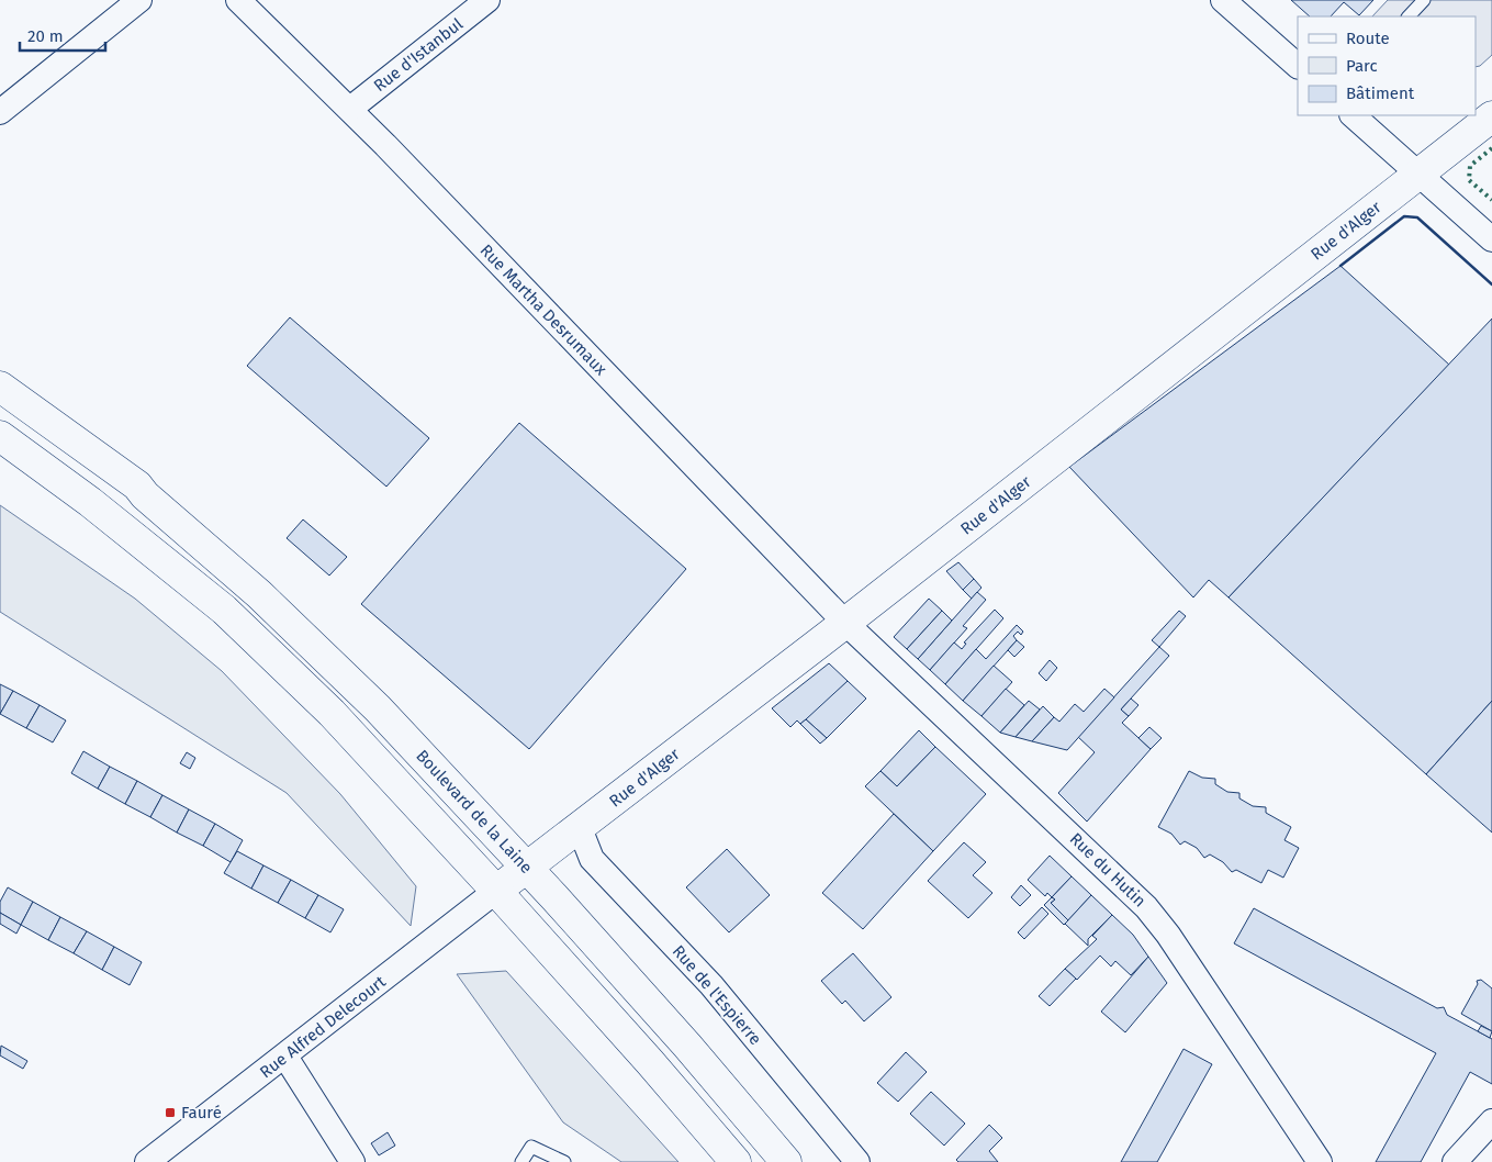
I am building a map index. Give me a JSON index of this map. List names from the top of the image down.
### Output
{
  "streets": {
    "main road": ["Rue d'Alger", "Boulevard de la Laine"],
    "street": [
      "Rue d'Istanbul",
      "Rue Martha Desrumaux",
      "Rue du Hutin",
      "Rue de l'Espierre",
      "Rue Alfred Delecourt"
    ]
  },
  "crossings": [
    ["Rue d'Istanbul", "Rue Martha Desrumaux"],
    ["Rue d'Alger", "Rue Martha Desrumaux"],
    ["Rue d'Alger", "Boulevard de la Laine"],
    ["Rue d'Alger", "Rue du Hutin"],
    ["Rue d'Alger", "Rue de l'Espierre"],
    ["Rue d'Alger", "Rue Alfred Delecourt"],
    ["Rue Martha Desrumaux", "Rue du Hutin"]
  ],
  "places": {
    "transit": ["Fauré"]
  },
  "legend": ["Route", "Parc", "Bâtiment"],
  "scale_bar": "20 m"
}
